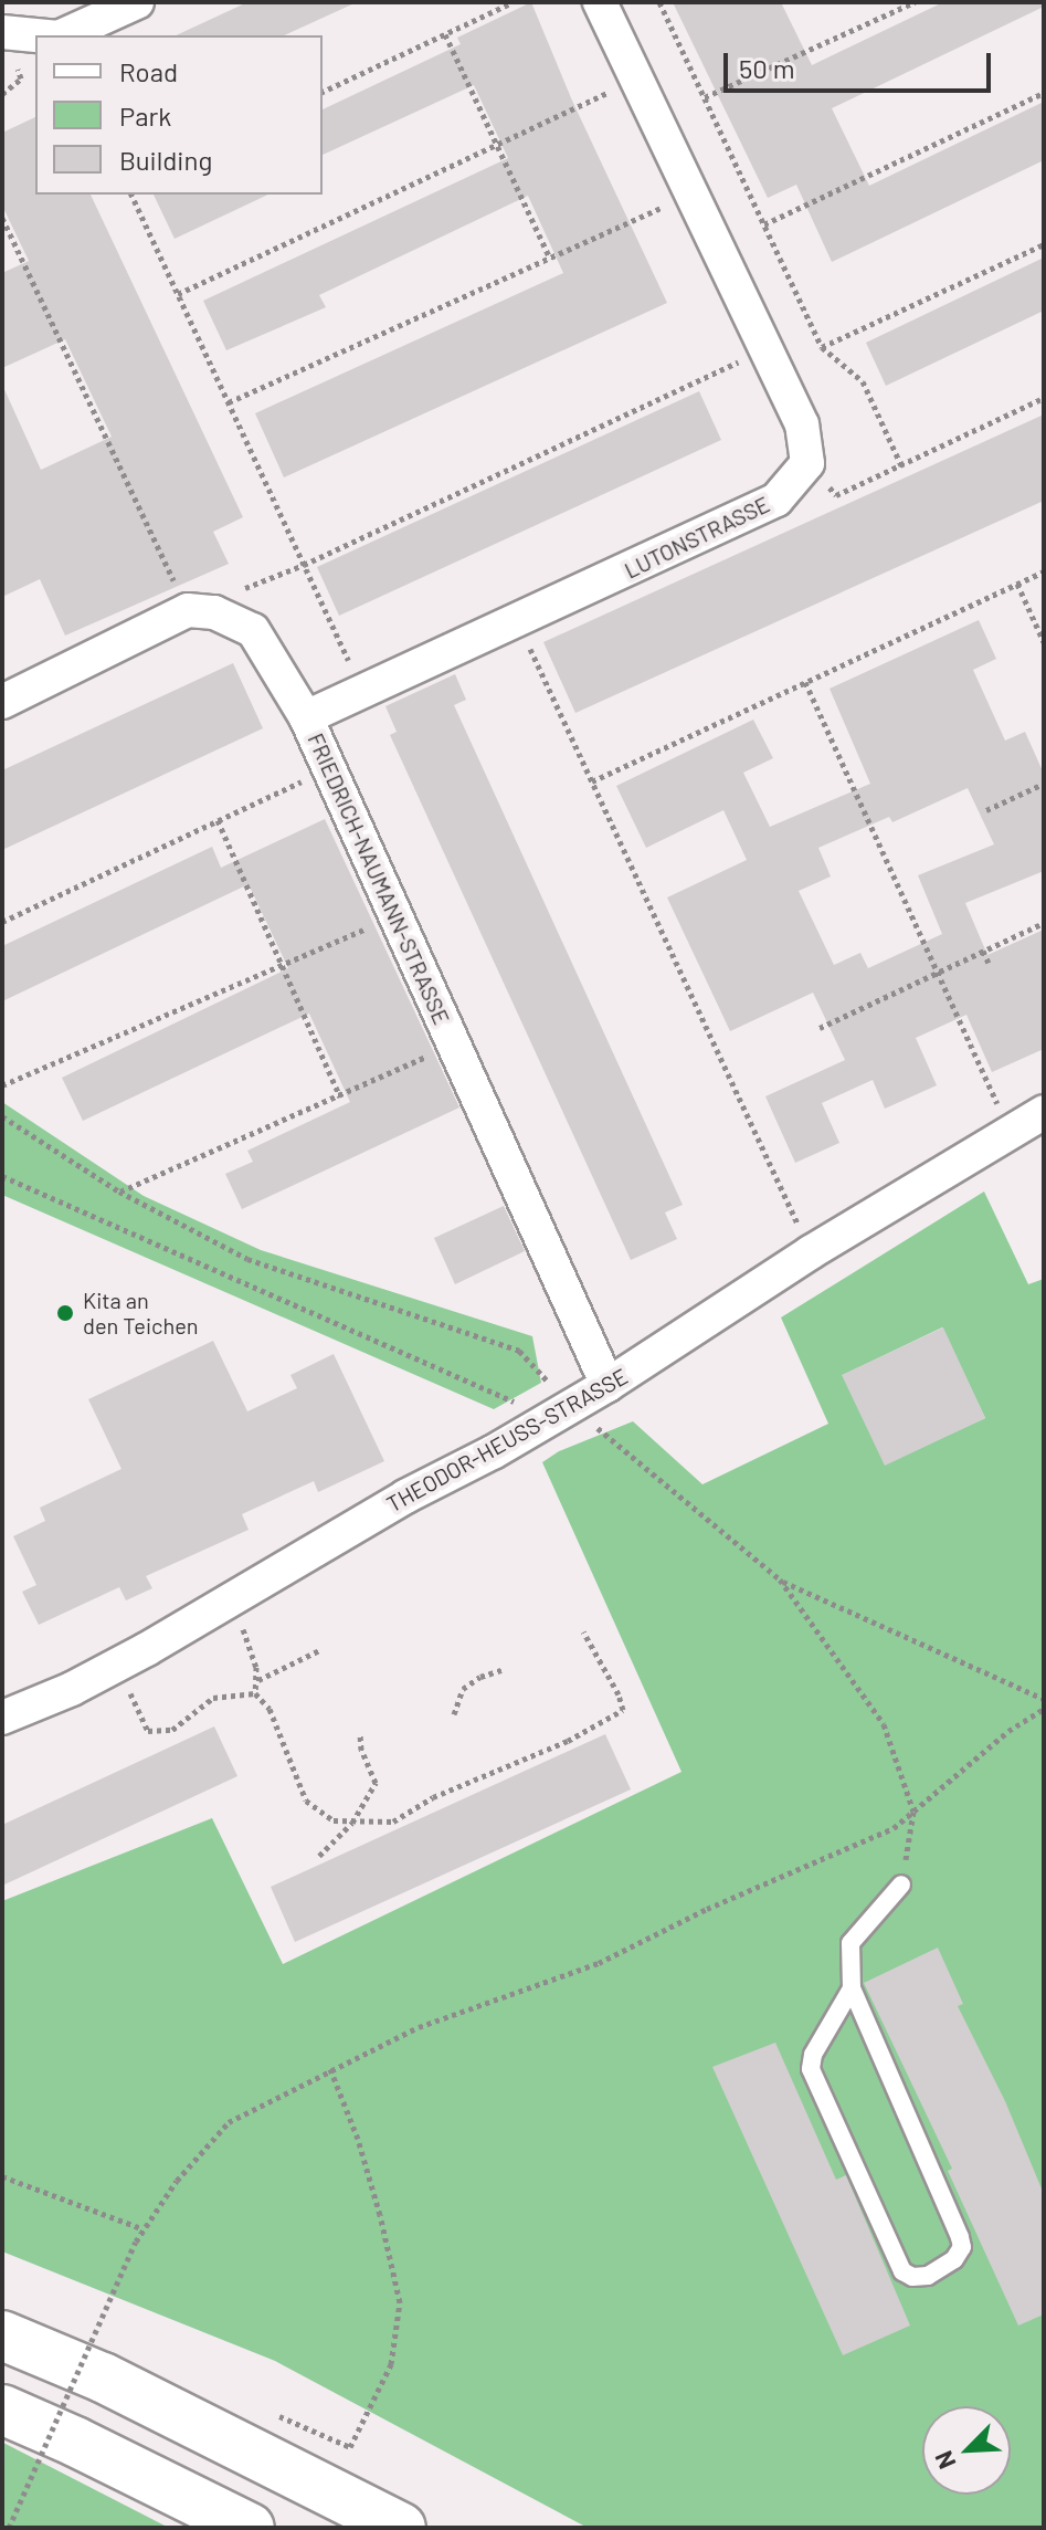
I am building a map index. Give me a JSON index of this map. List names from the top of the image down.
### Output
{
  "streets": {
    "street": ["LUTONSTRASSE", "FRIEDRICH-NAUMANN-STRASSE", "THEODOR-HEUSS-STRASSE"]
  },
  "crossings": [
    ["LUTONSTRASSE", "FRIEDRICH-NAUMANN-STRASSE"],
    ["FRIEDRICH-NAUMANN-STRASSE", "THEODOR-HEUSS-STRASSE"]
  ],
  "places": ["Kita an den Teichen"],
  "legend": ["Road", "Park", "Building"],
  "scale_bar": "50 m",
  "north": "bottom left"
}
